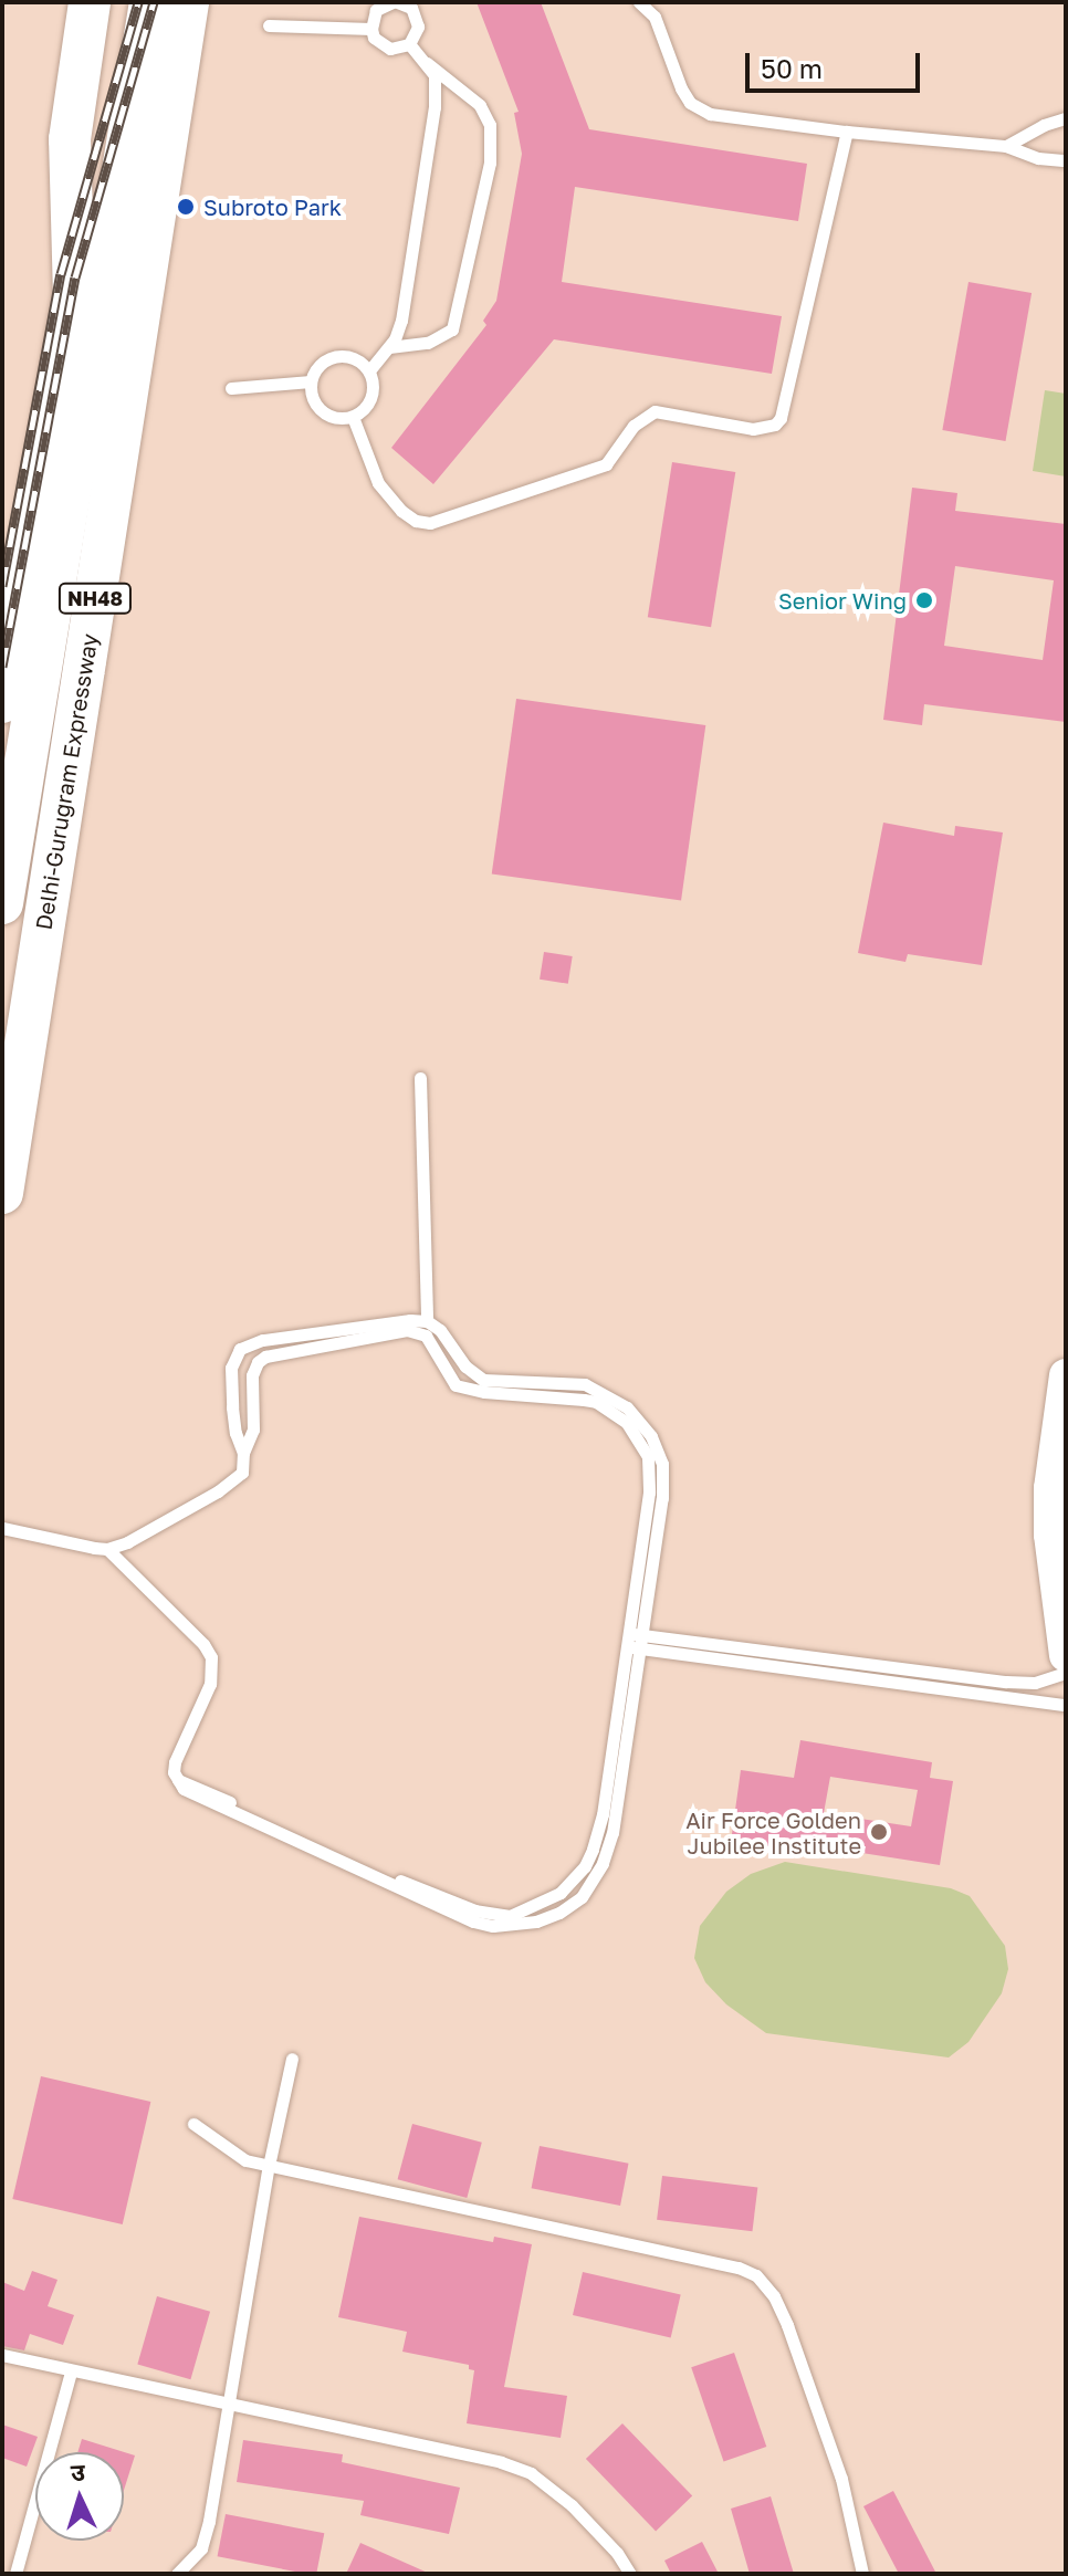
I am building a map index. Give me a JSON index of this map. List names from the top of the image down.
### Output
{
  "streets": {
    "highway": ["NH48", "Delhi-Gurugram Expressway"]
  },
  "places": ["Subroto Park", "Senior Wing", "Air Force Golden Jubilee Institute"],
  "scale_bar": "50 m",
  "north": "top"
}
